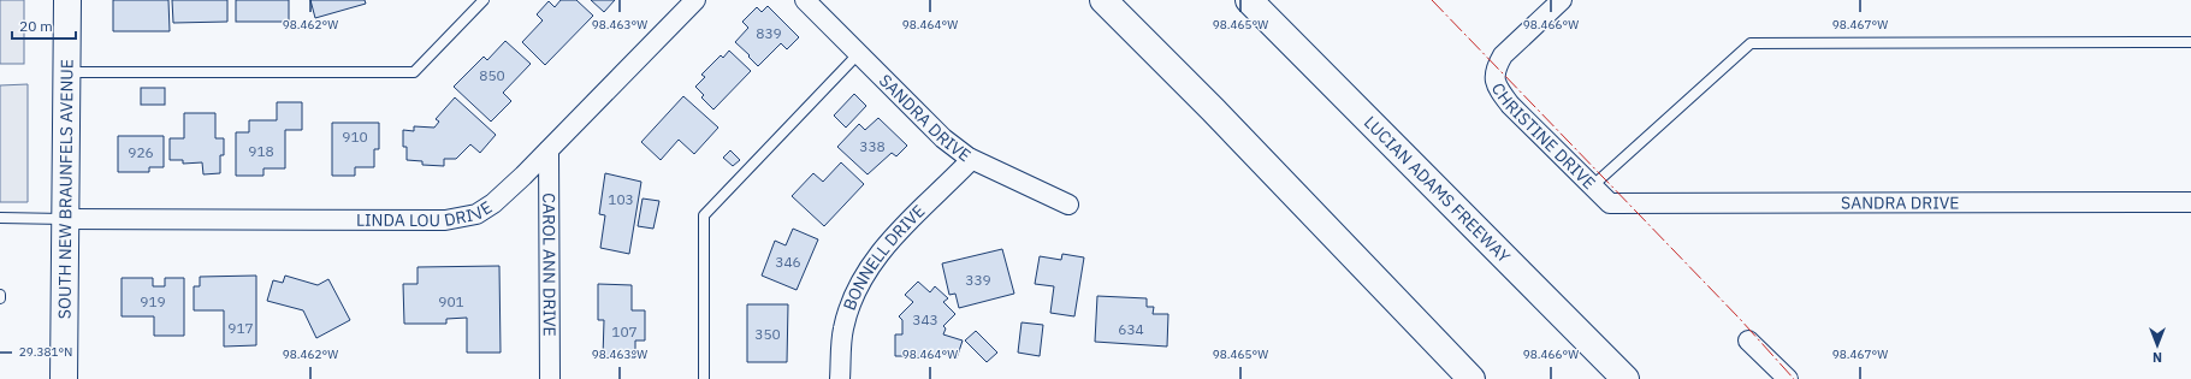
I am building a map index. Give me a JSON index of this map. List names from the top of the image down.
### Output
{
  "streets": {
    "main road": ["SOUTH NEW BRAUNFELS AVENUE", "LUCIAN ADAMS FREEWAY"],
    "street": [
      "SANDRA DRIVE",
      "CHRISTINE DRIVE",
      "LINDA LOU DRIVE",
      "BONNELL DRIVE",
      "CAROL ANN DRIVE"
    ]
  },
  "crossings": [
    ["SANDRA DRIVE", "CHRISTINE DRIVE"],
    ["SANDRA DRIVE", "BONNELL DRIVE"],
    ["SOUTH NEW BRAUNFELS AVENUE", "LINDA LOU DRIVE"],
    ["LINDA LOU DRIVE", "CAROL ANN DRIVE"]
  ],
  "house_numbers": [
    "839",
    "850",
    "910",
    "338",
    "918",
    "926",
    "103",
    "346",
    "339",
    "919",
    "901",
    "343",
    "917",
    "634",
    "107",
    "350"
  ],
  "scale_bar": "20 m",
  "north": "bottom",
  "coordinates": [
    "98.462°W",
    "98.463°W",
    "98.464°W",
    "98.465°W",
    "98.466°W",
    "98.467°W",
    "29.381°N"
  ]
}
